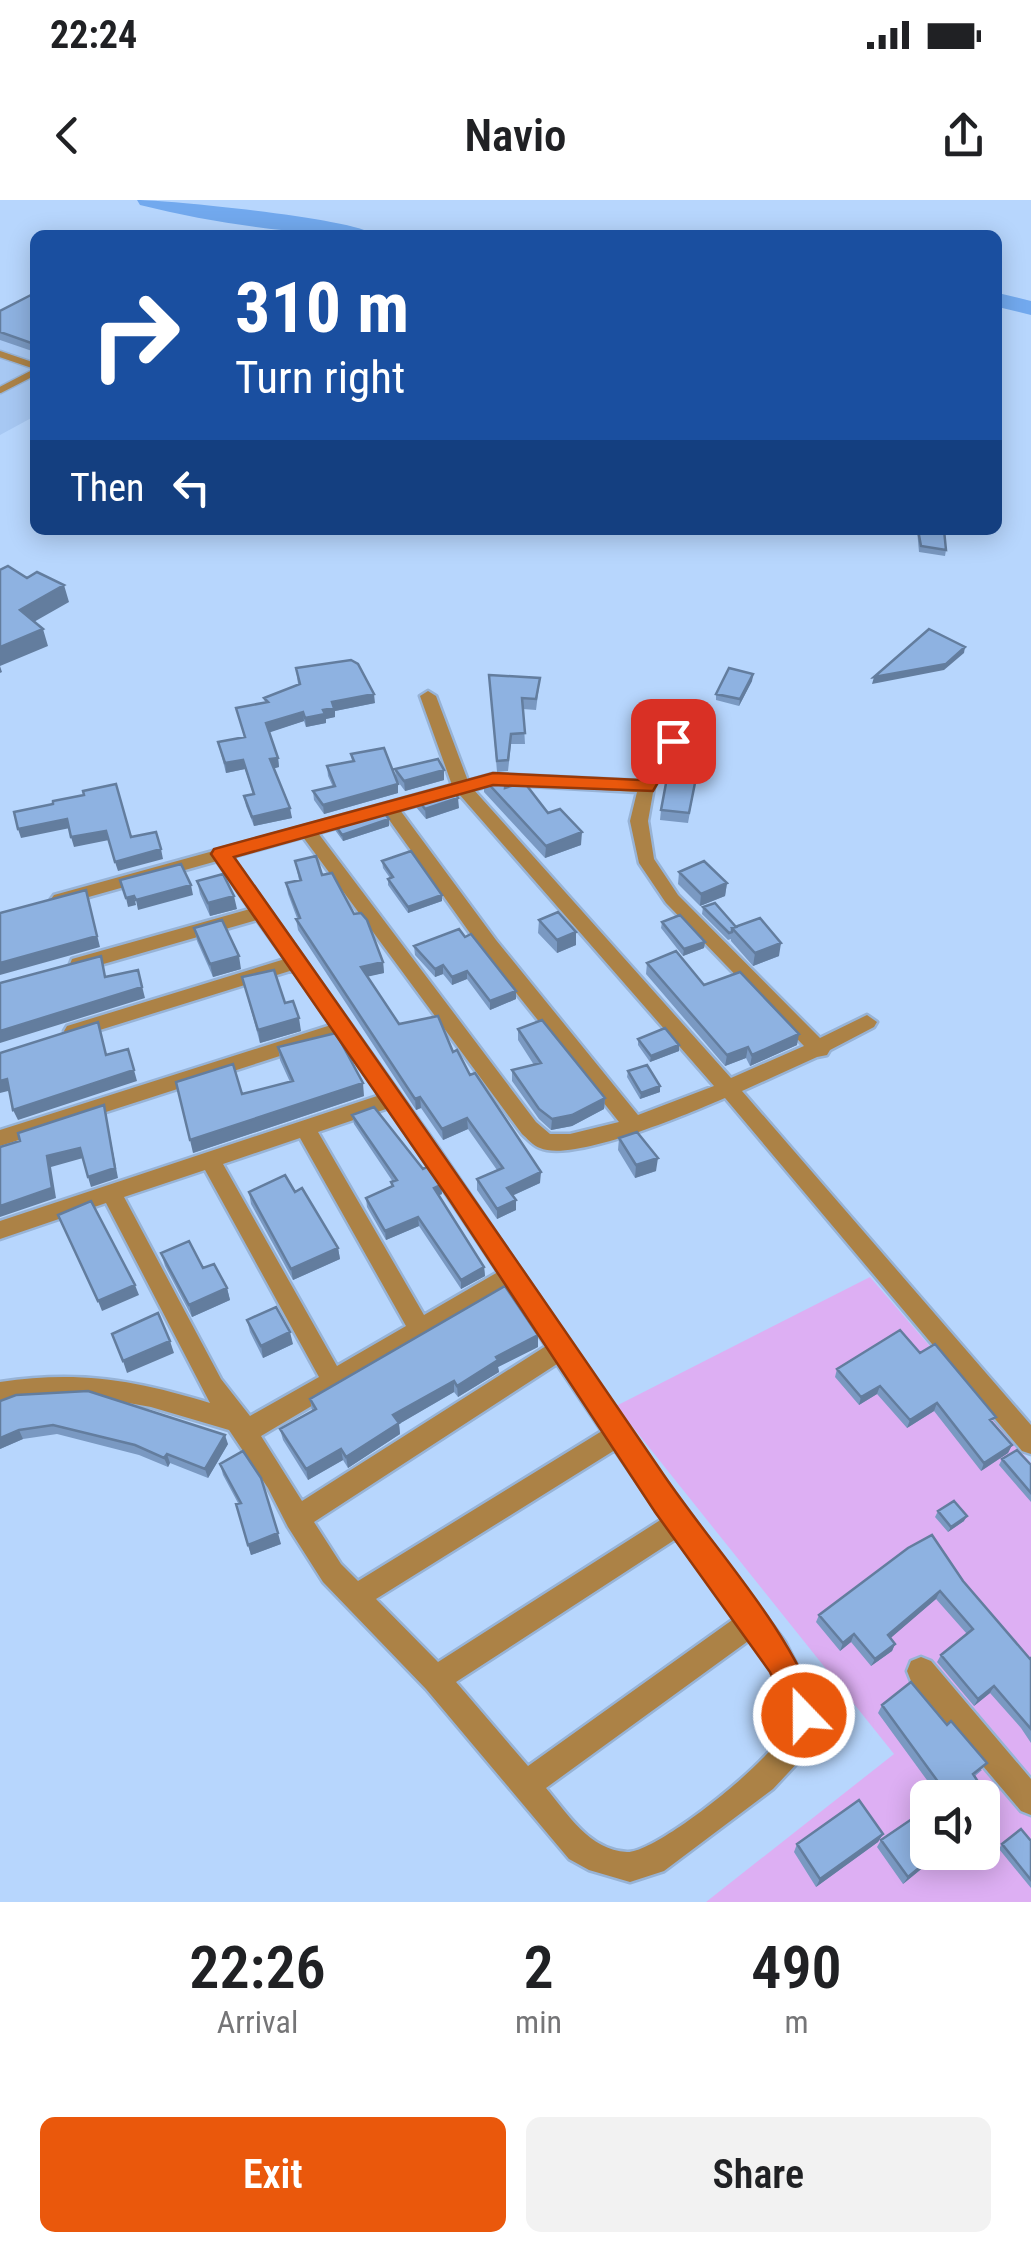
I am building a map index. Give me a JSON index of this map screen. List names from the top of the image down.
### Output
{
  "page": {
    "status": "22:24",
    "header": "Navio",
    "turn": ["310 m", "Turn right"],
    "then": "Then",
    "eta": [
      "22:26",
      "Arrival",
      "2",
      "min",
      "490",
      "m"
    ],
    "buttons": ["Exit", "Share"]
  }
}
